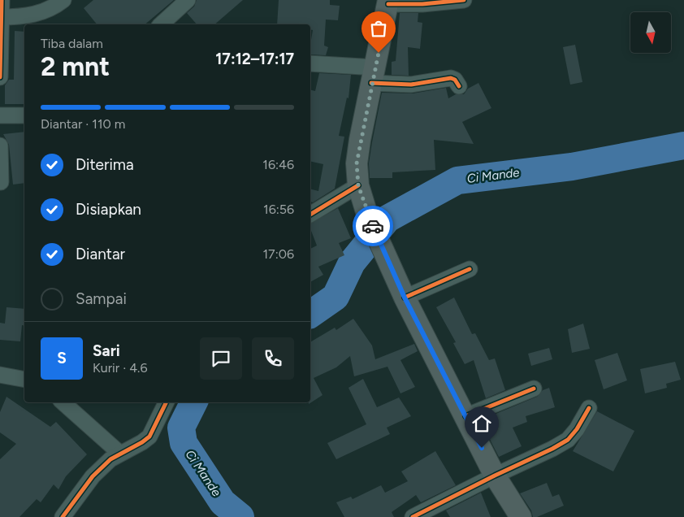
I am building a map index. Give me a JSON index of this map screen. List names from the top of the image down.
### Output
{
  "water": ["Ci Mande"],
  "north": "bottom",
  "page": {
    "heading": ["2 mnt", "Tiba dalam", "17:12–17:17"],
    "panel": ["Sari", "Kurir · 4.6"],
    "bar": "Diantar · 110 m",
    "list": [
      ["Diterima", "16:46"],
      ["Disiapkan", "16:56"],
      ["Diantar", "17:06"],
      "Sampai"
    ],
    "round": "S"
  }
}
